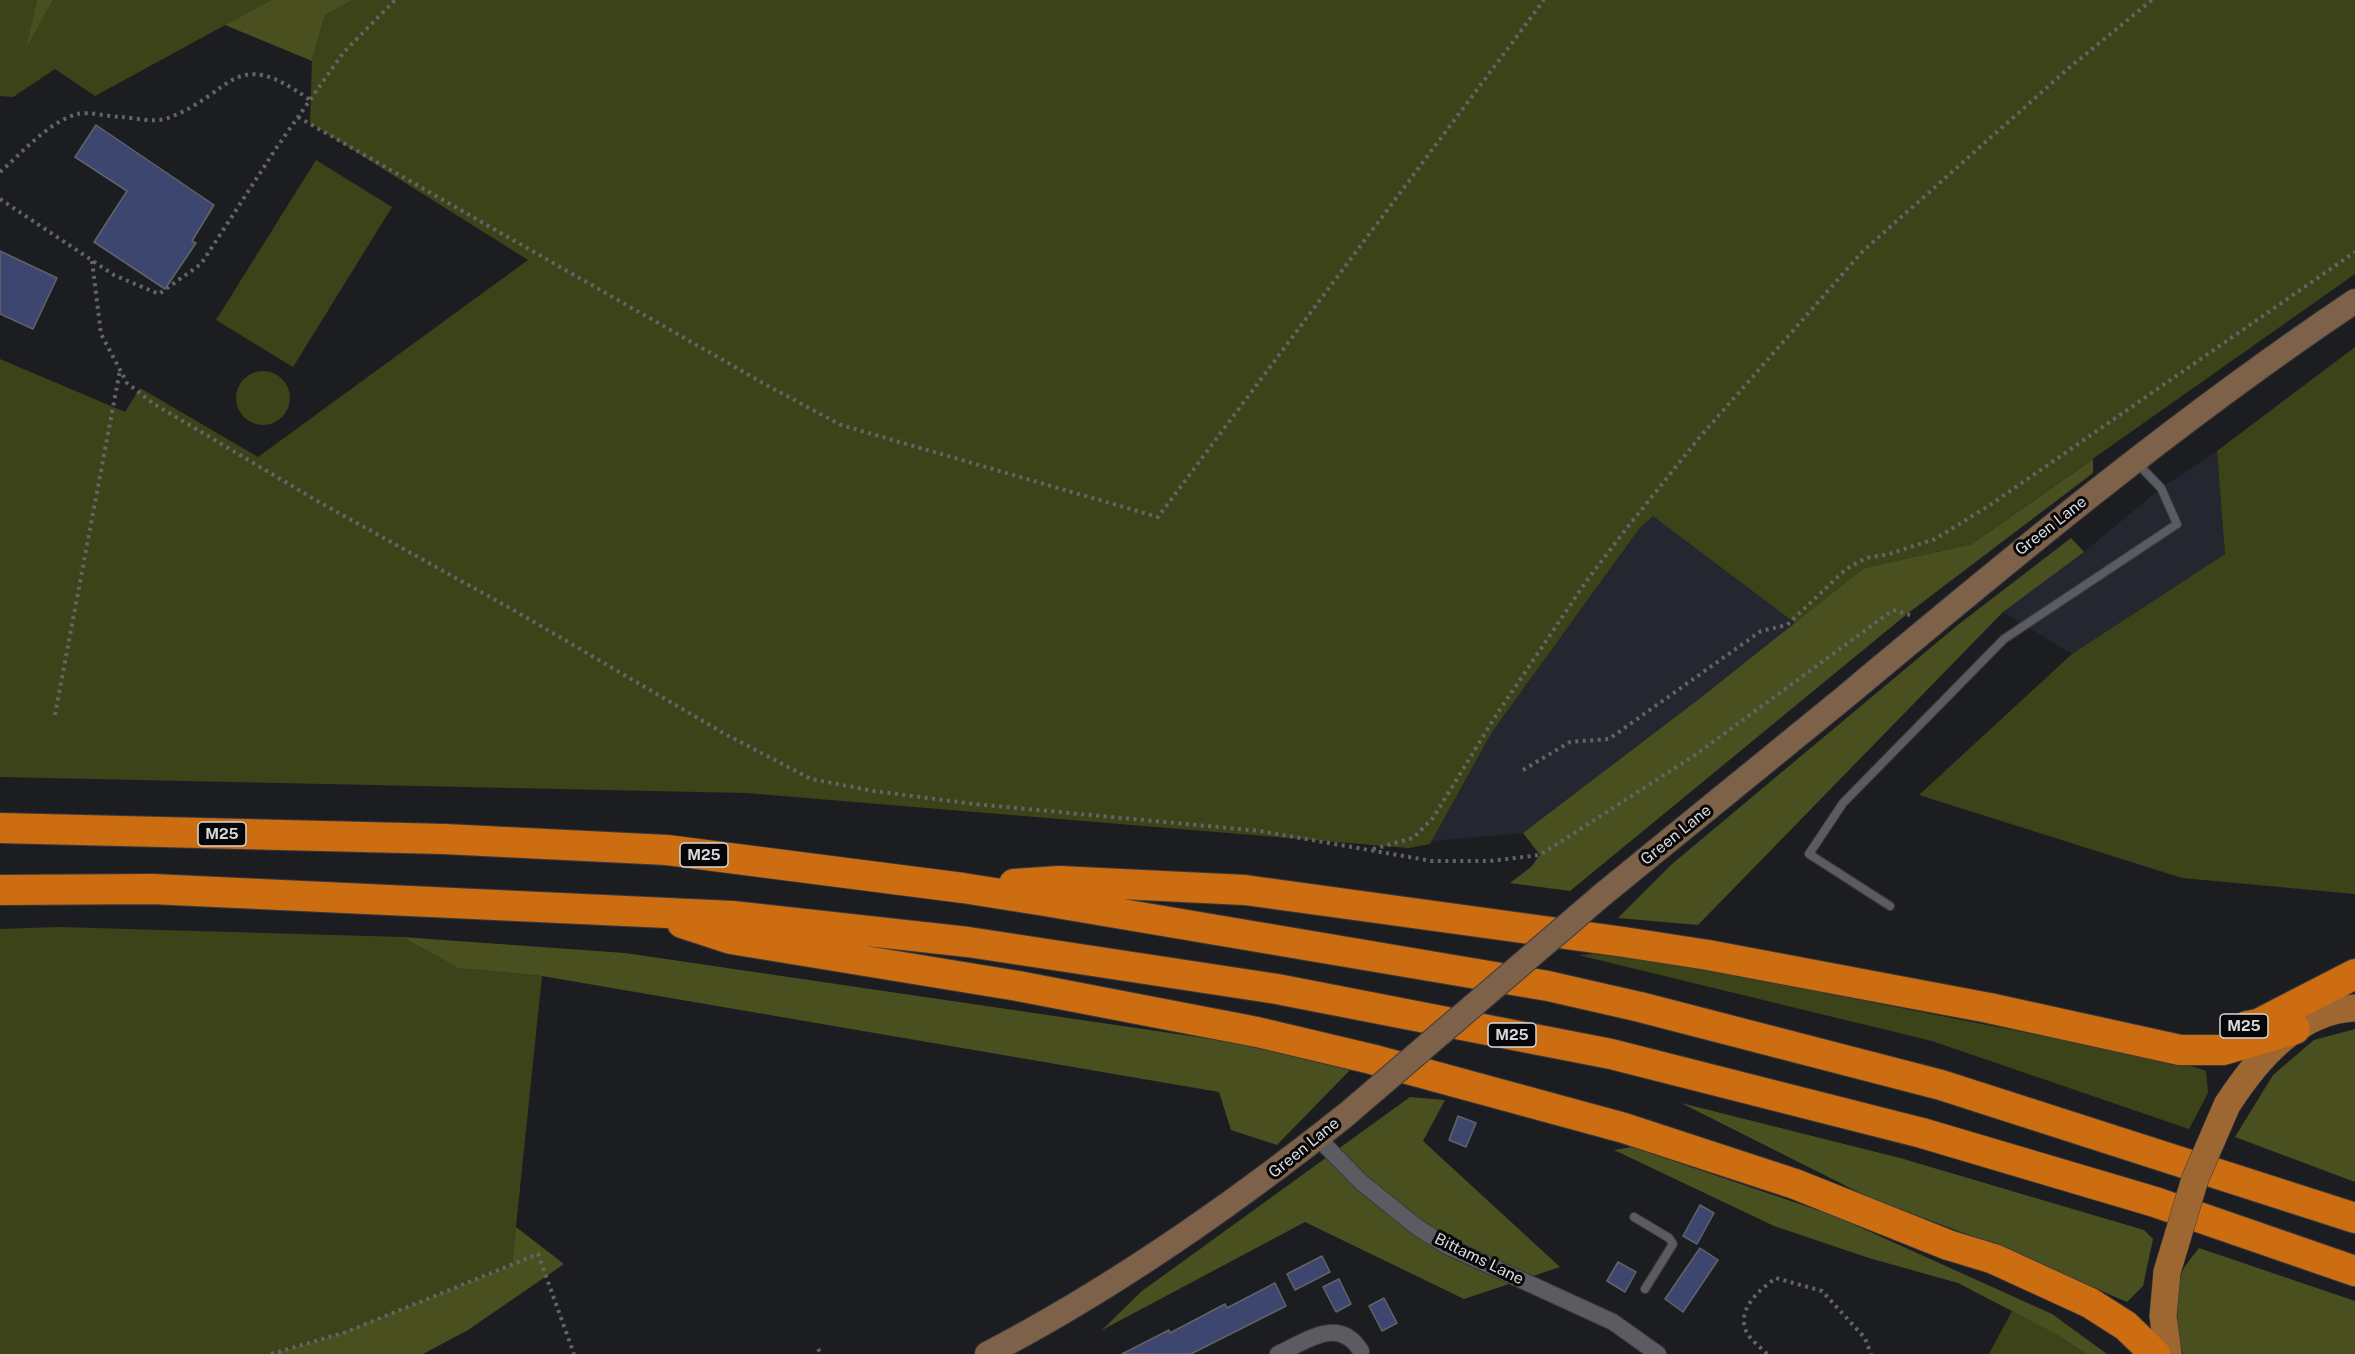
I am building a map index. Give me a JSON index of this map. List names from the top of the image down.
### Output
{
  "streets": {
    "highway": ["M25"],
    "street": ["Green Lane", "Bittams Lane"]
  },
  "crossings": [
    ["Green Lane", "Bittams Lane"]
  ]
}
